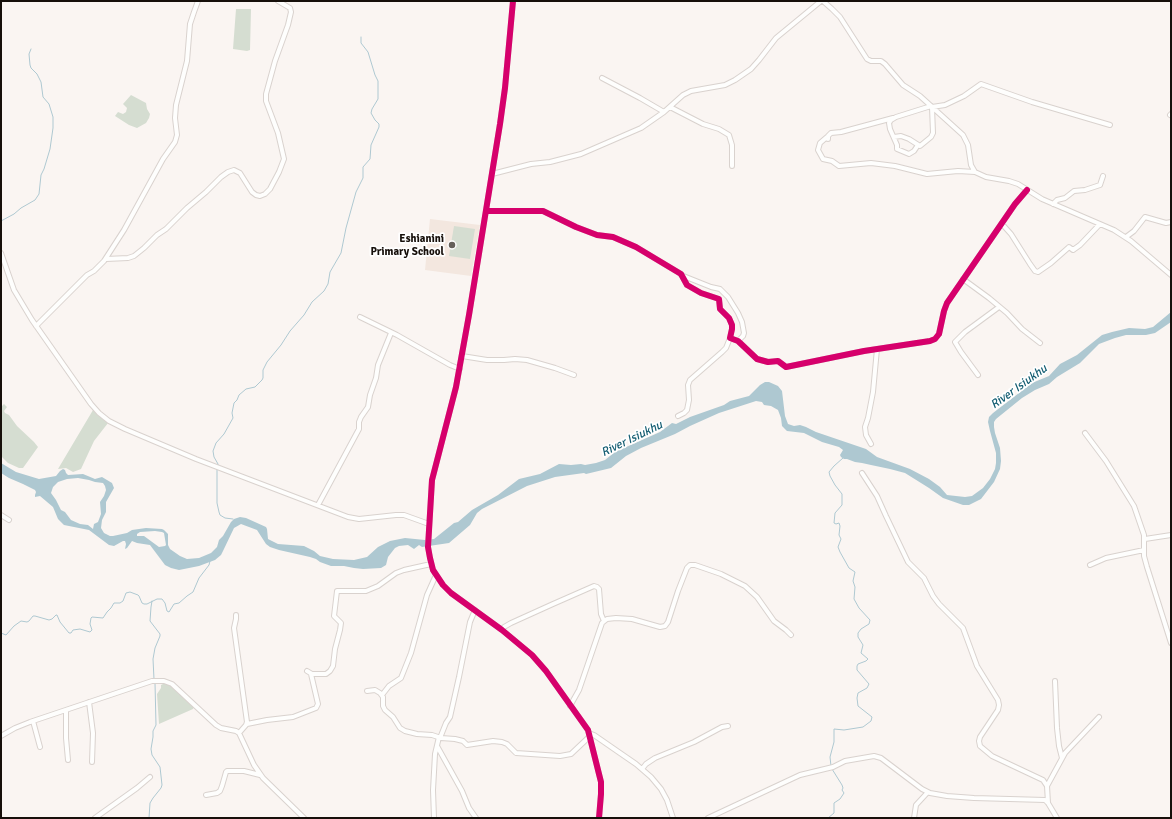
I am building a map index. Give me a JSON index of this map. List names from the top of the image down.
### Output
{
  "water": ["River Isiukhu"],
  "places": ["Eshianini Primary School"]
}
